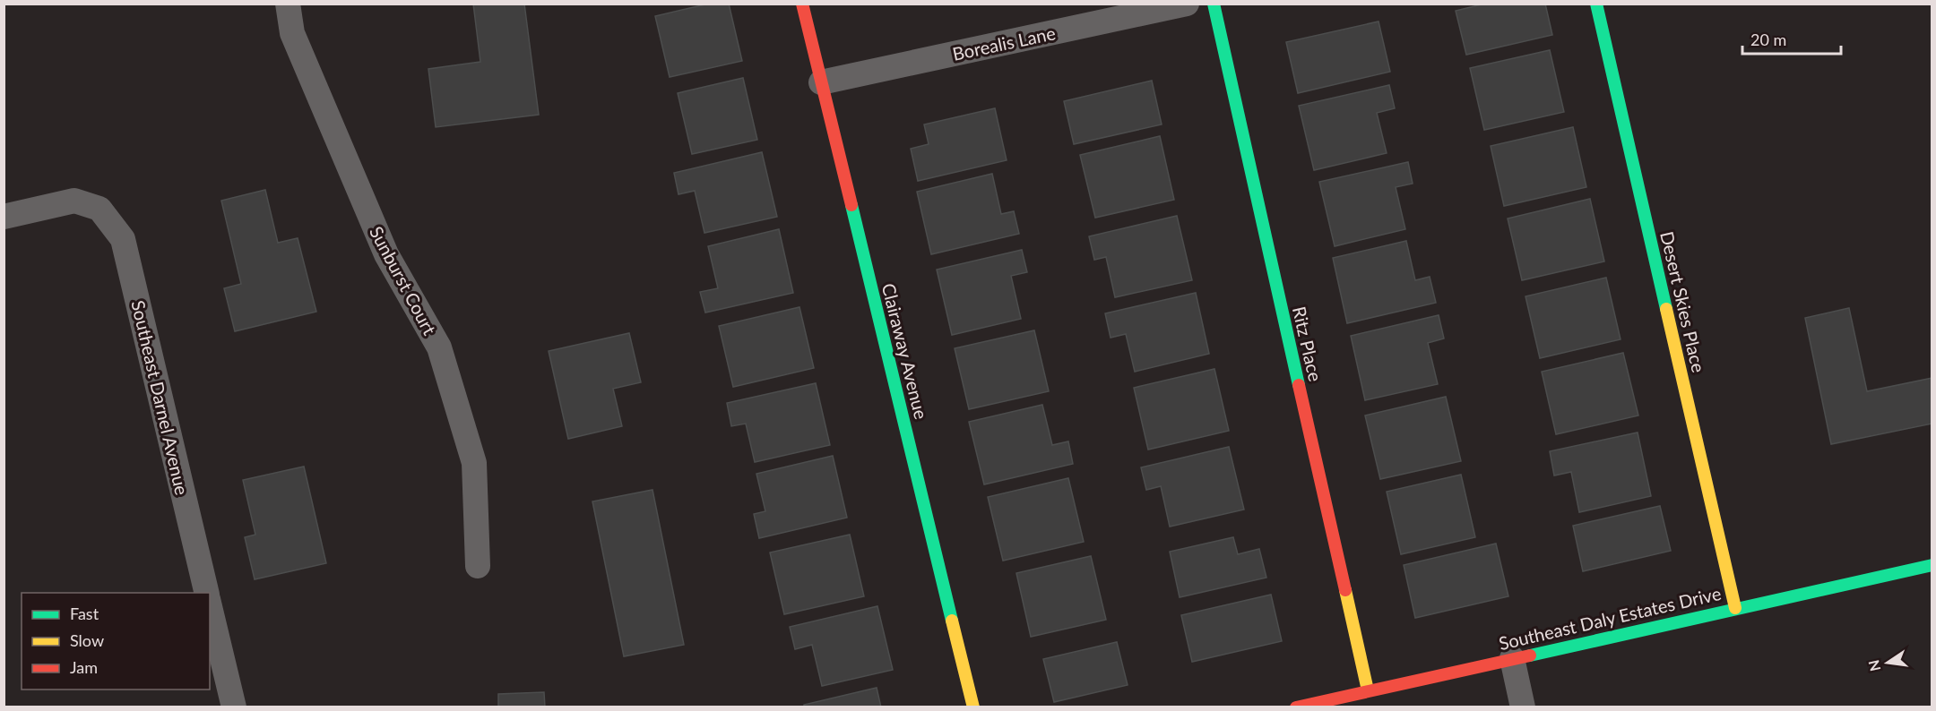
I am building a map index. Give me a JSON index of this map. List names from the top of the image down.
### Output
{
  "streets": {
    "street": [
      "Borealis Lane",
      "Sunburst Court",
      "Desert Skies Place",
      "Ritz Place",
      "Clairaway Avenue",
      "Southeast Darnel Avenue",
      "Southeast Daly Estates Drive"
    ]
  },
  "crossings": [
    ["Borealis Lane", "Clairaway Avenue"],
    ["Desert Skies Place", "Southeast Daly Estates Drive"],
    ["Ritz Place", "Southeast Daly Estates Drive"]
  ],
  "legend": ["Fast", "Slow", "Jam"],
  "scale_bar": "20 m",
  "north": "left"
}
